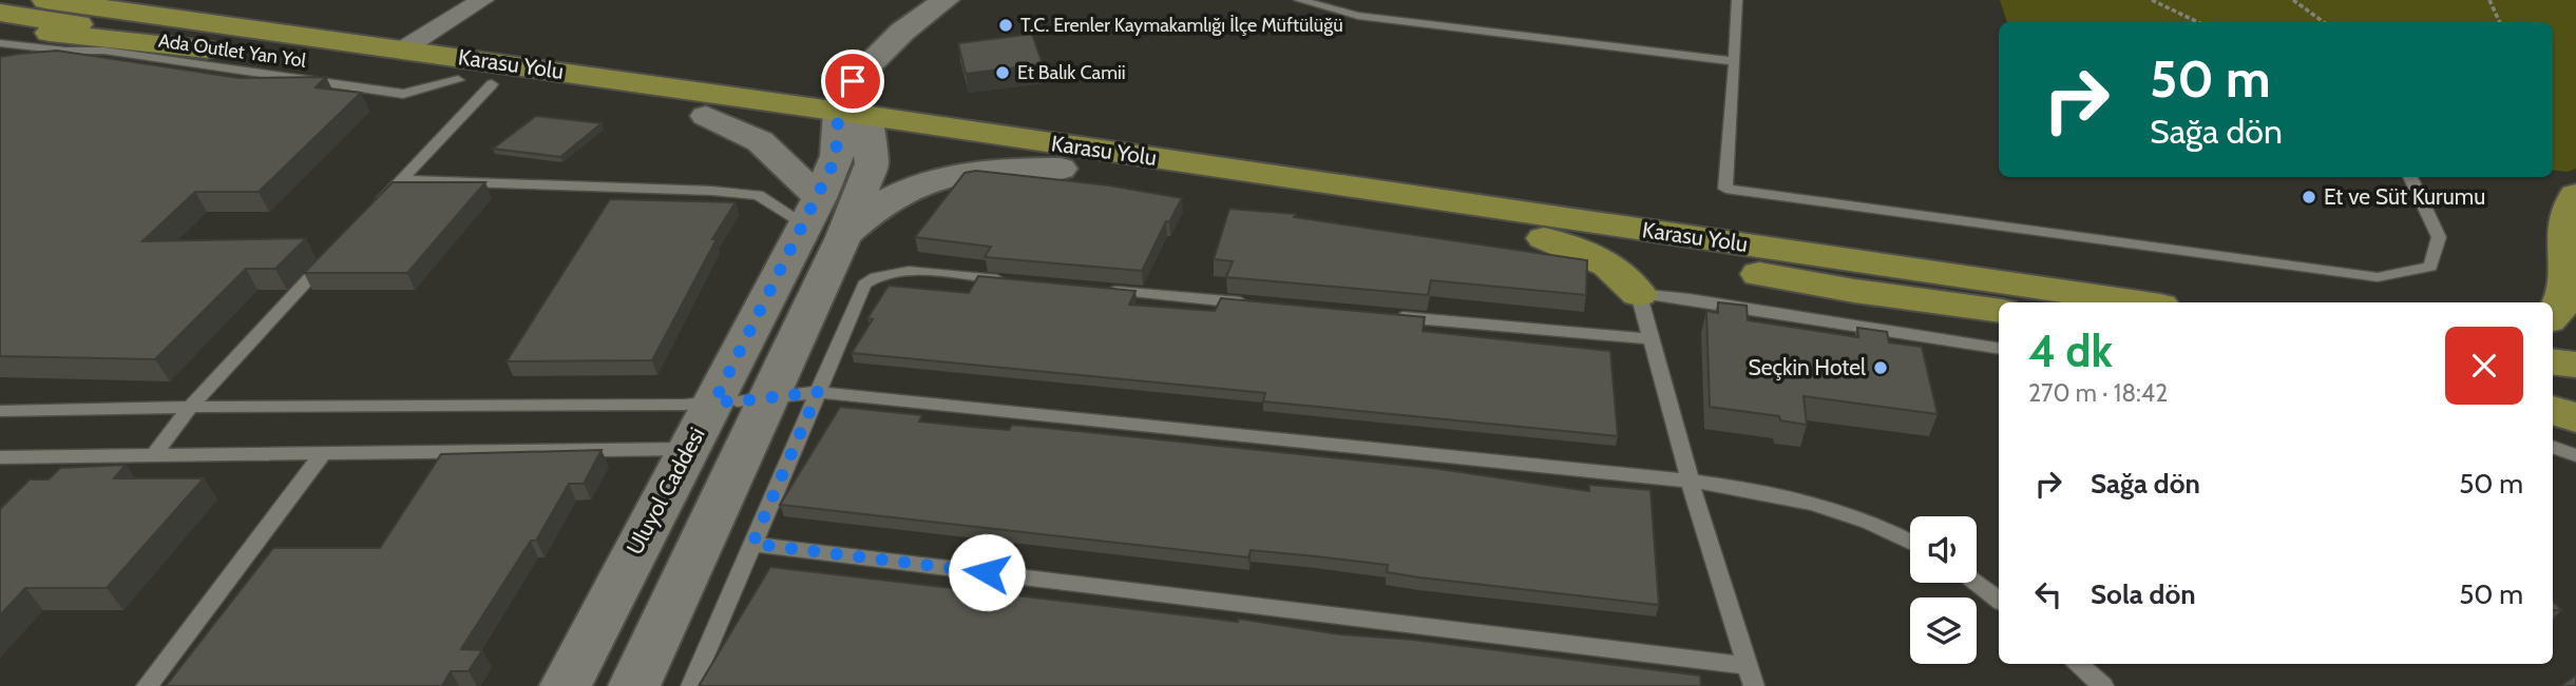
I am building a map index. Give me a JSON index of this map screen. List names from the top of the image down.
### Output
{
  "streets": {
    "highway": ["Karasu Yolu"],
    "main road": ["Uluyol Caddesi"],
    "lane": ["Ada Outlet Yan Yol"]
  },
  "crossings": [
    ["Ada Outlet Yan Yol", "Karasu Yolu"],
    ["Karasu Yolu", "Uluyol Caddesi"]
  ],
  "places": [
    "T.C. Erenler Kaymakamlığı İlçe Müftülüğü",
    "Et Balık Camii",
    "Et ve Süt Kurumu",
    "Seçkin Hotel"
  ],
  "page": {
    "turn": ["50 m", "Sağa dön"],
    "heading": ["4 dk", "270 m · 18:42"],
    "list": [
      {
        "name": "Sağa dön",
        "value": "50 m"
      },
      {
        "name": "Sola dön",
        "value": "50 m"
      }
    ]
  }
}
